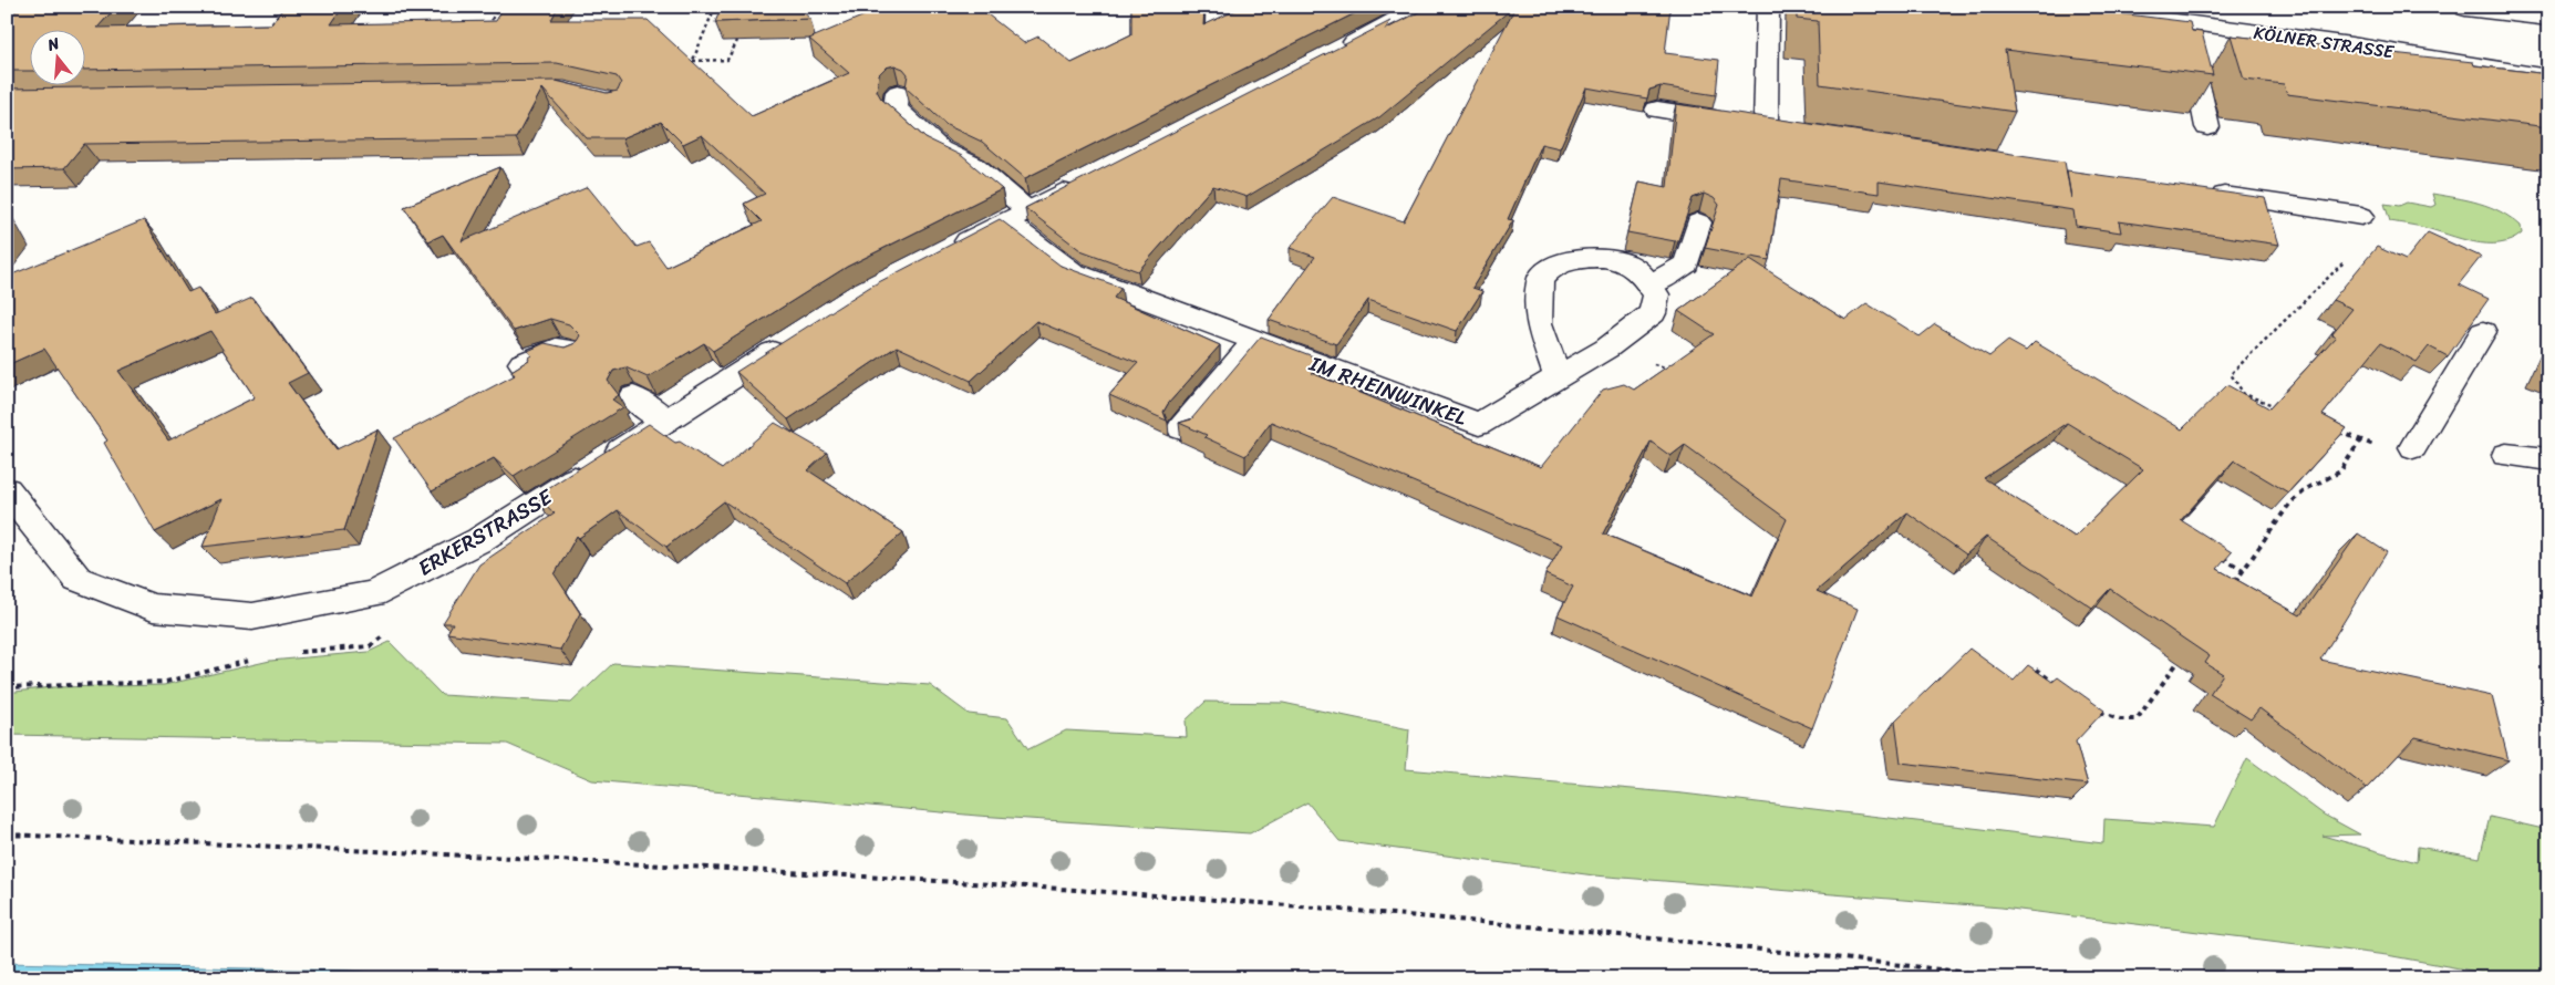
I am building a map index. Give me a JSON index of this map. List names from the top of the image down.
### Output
{
  "streets": {
    "street": ["KÖLNER STRASSE", "IM RHEINWINKEL", "ERKERSTRASSE"]
  },
  "north": "top"
}
